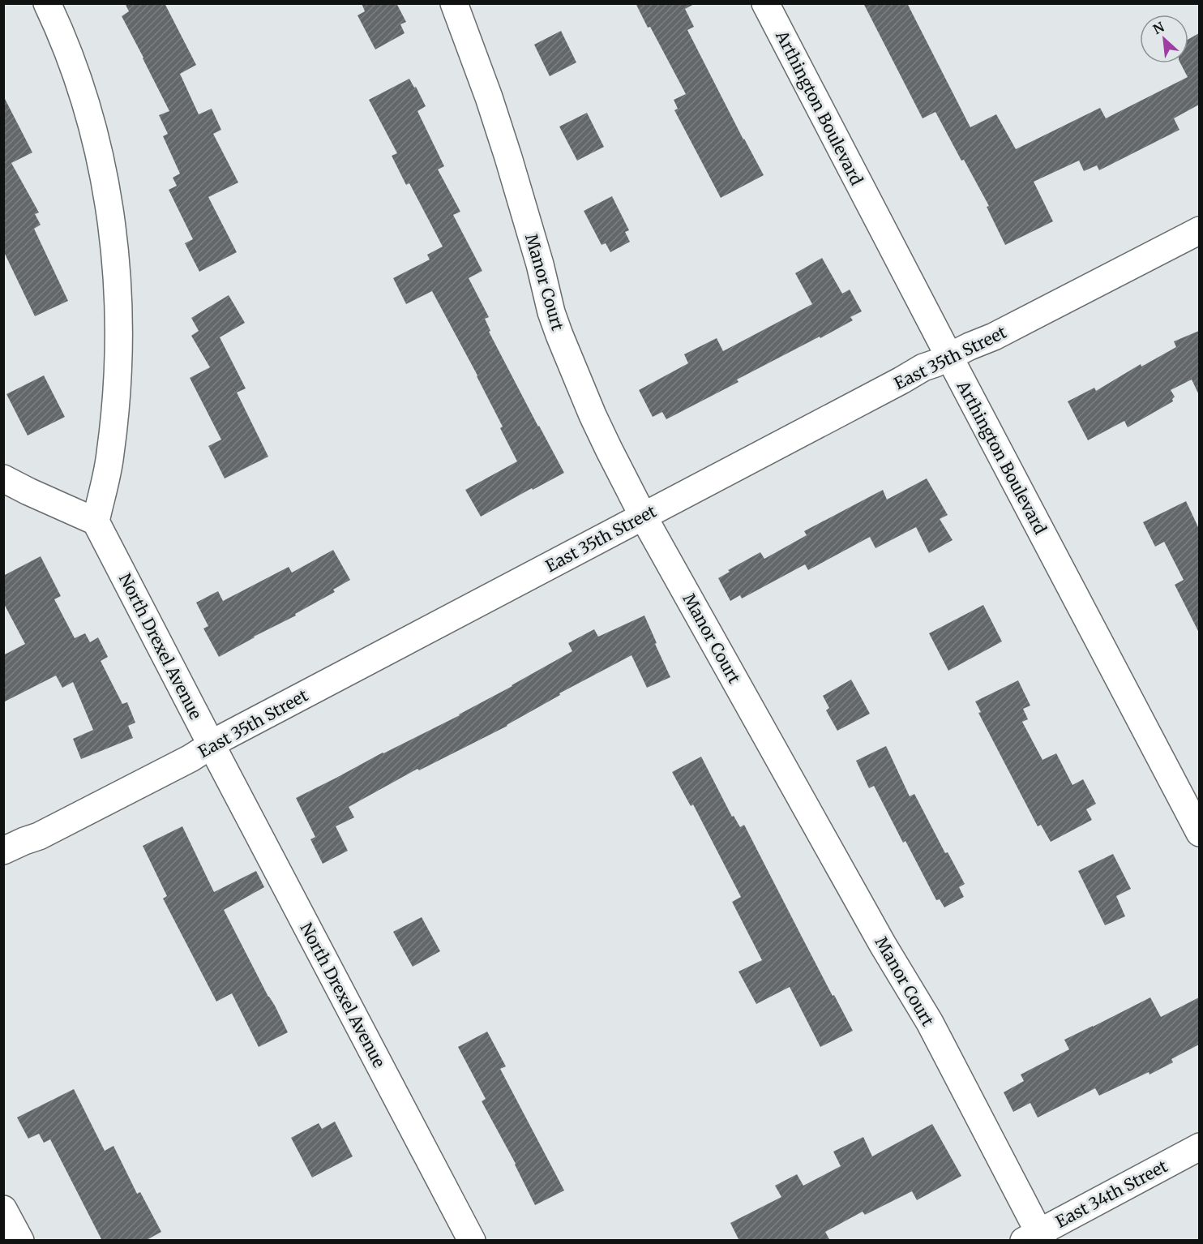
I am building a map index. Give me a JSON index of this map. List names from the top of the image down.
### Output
{
  "streets": {
    "street": [
      "Arthington Boulevard",
      "Manor Court",
      "East 35th Street",
      "North Drexel Avenue",
      "East 34th Street"
    ]
  },
  "crossings": [
    ["Arthington Boulevard", "East 35th Street"],
    ["Manor Court", "East 35th Street"],
    ["Manor Court", "East 34th Street"],
    ["East 35th Street", "North Drexel Avenue"]
  ],
  "north": "top left"
}
